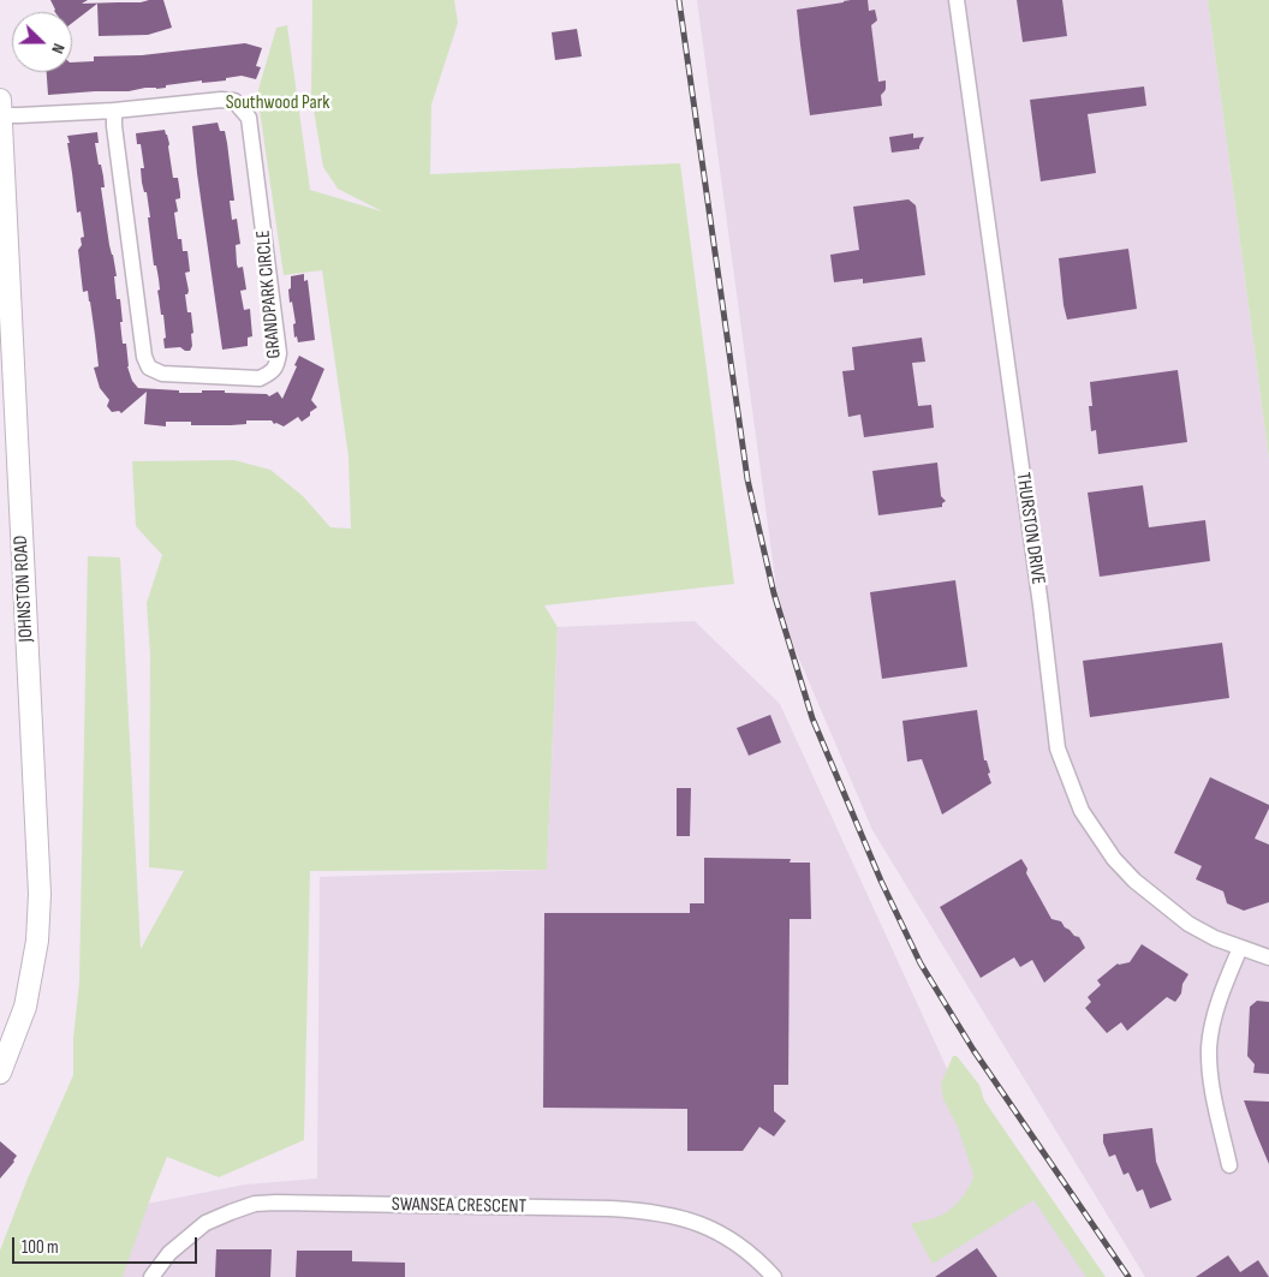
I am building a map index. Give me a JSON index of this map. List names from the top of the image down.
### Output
{
  "streets": {
    "street": [
      "GRANDPARK CIRCLE",
      "THURSTON DRIVE",
      "JOHNSTON ROAD",
      "SWANSEA CRESCENT"
    ]
  },
  "crossings": [
    ["GRANDPARK CIRCLE", "JOHNSTON ROAD"]
  ],
  "parks": ["Southwood Park"],
  "scale_bar": "100 m",
  "north": "right"
}
